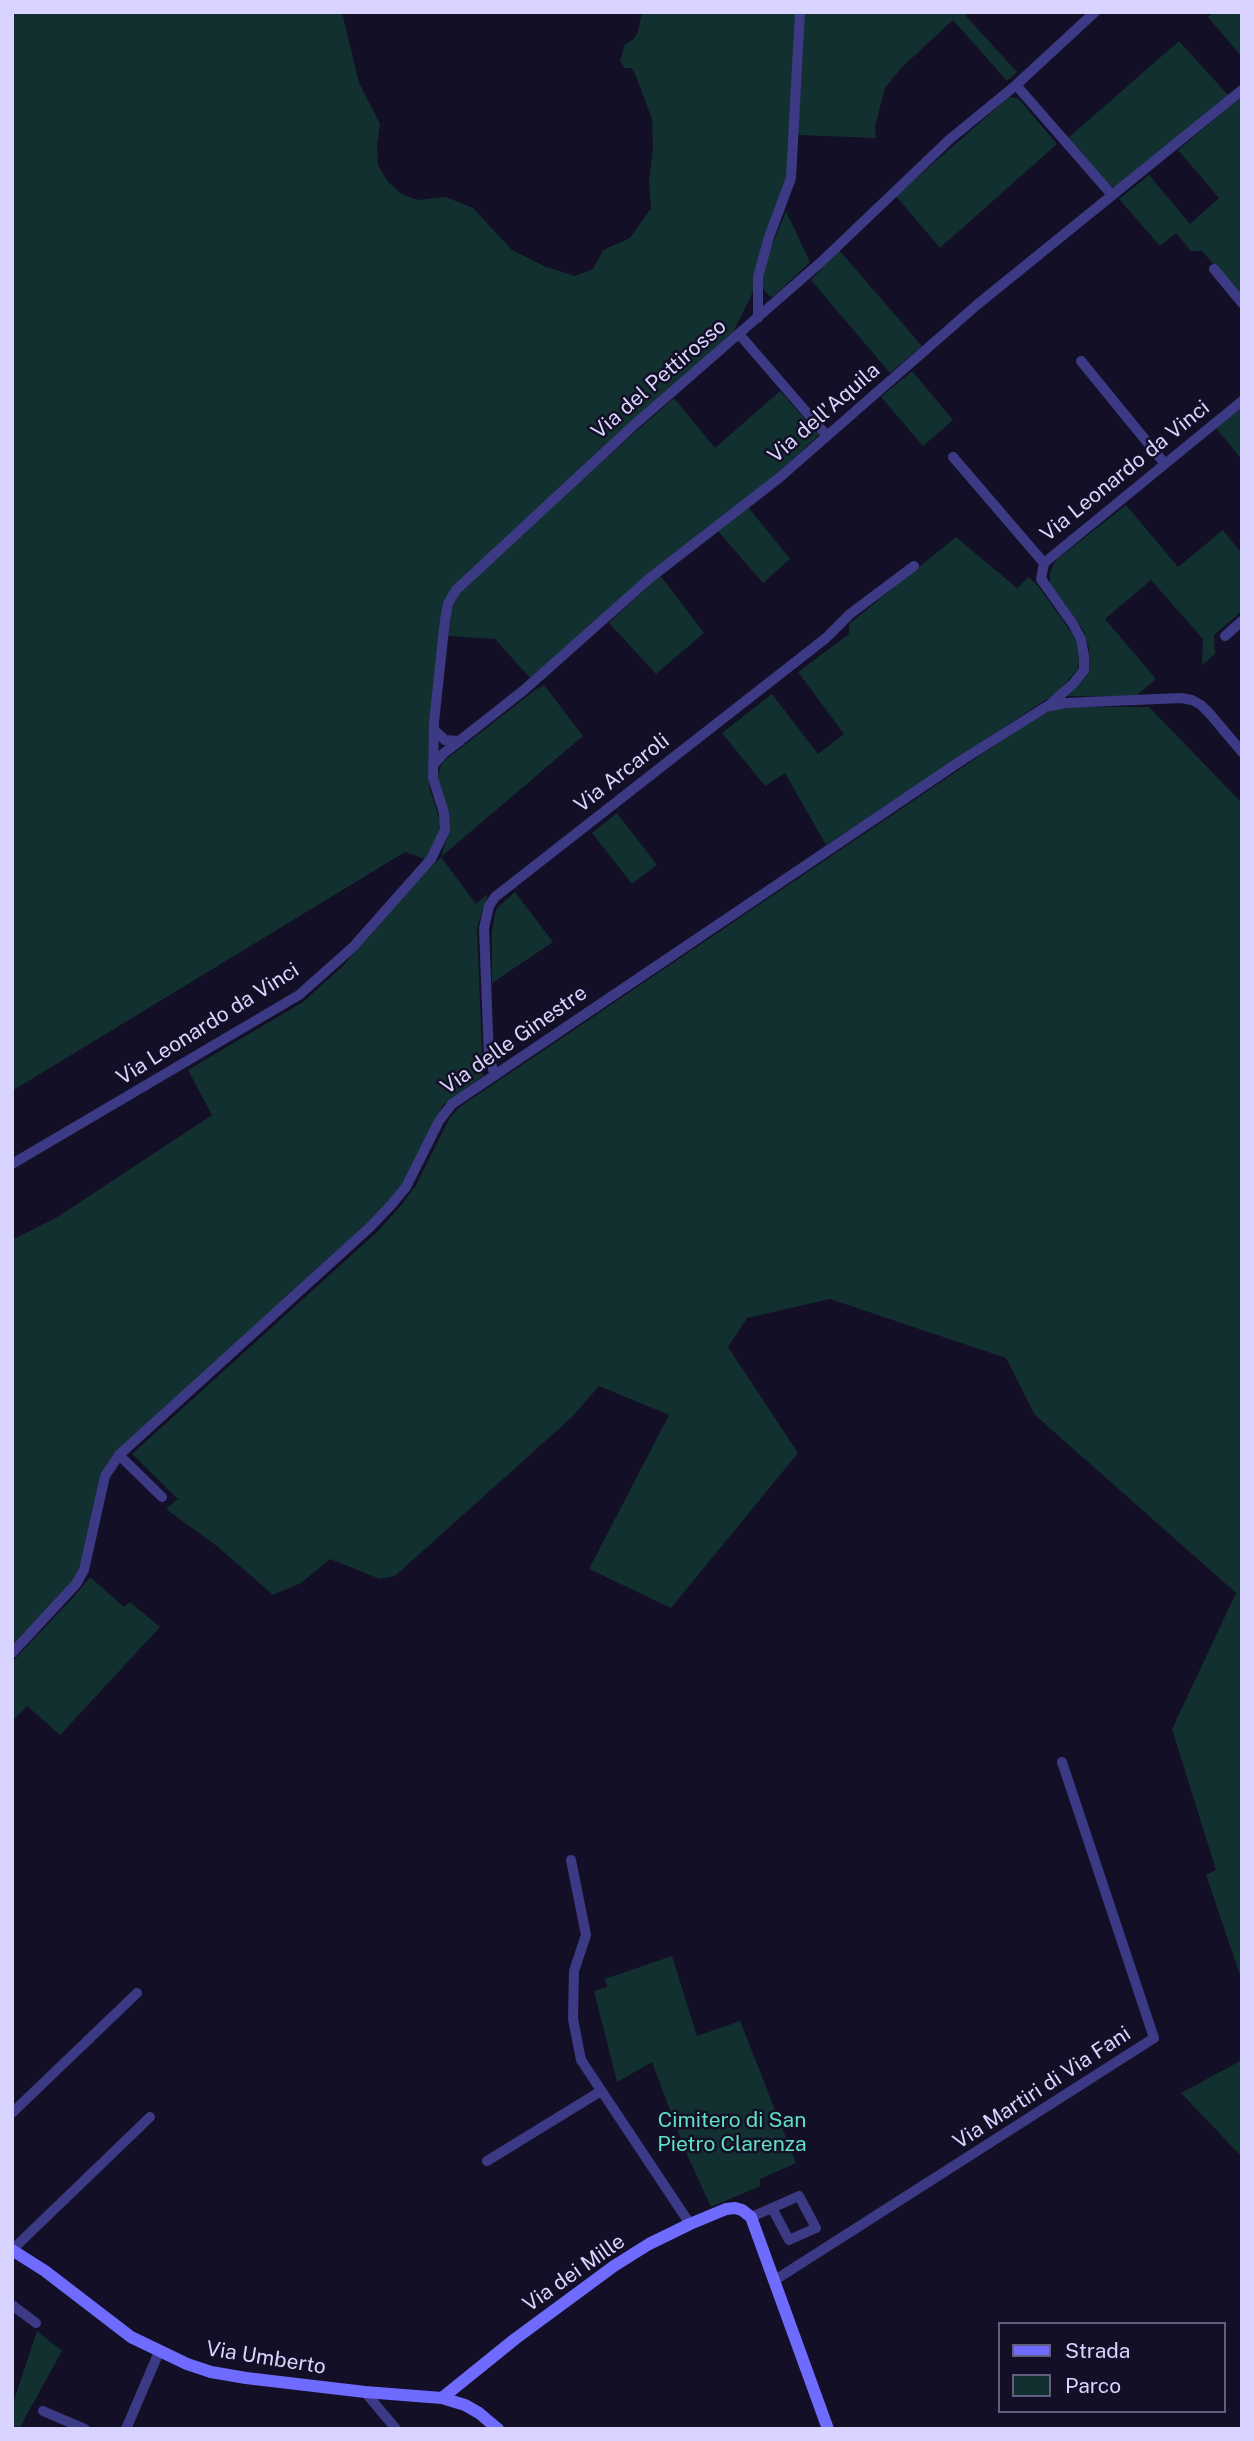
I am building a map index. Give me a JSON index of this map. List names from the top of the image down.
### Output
{
  "streets": {
    "main road": ["Via dei Mille", "Via Umberto"],
    "street": [
      "Via del Pettirosso",
      "Via dell'Aquila",
      "Via Leonardo da Vinci",
      "Via Arcaroli",
      "Via delle Ginestre",
      "Via Martiri di Via Fani"
    ]
  },
  "crossings": [
    ["Via del Pettirosso", "Via dell'Aquila"],
    ["Via del Pettirosso", "Via Leonardo da Vinci"],
    ["Via Leonardo da Vinci", "Via delle Ginestre"],
    ["Via Arcaroli", "Via delle Ginestre"],
    ["Via dei Mille", "Via Umberto"]
  ],
  "parks": ["Cimitero di San Pietro Clarenza"],
  "legend": ["Strada", "Parco"]
}
